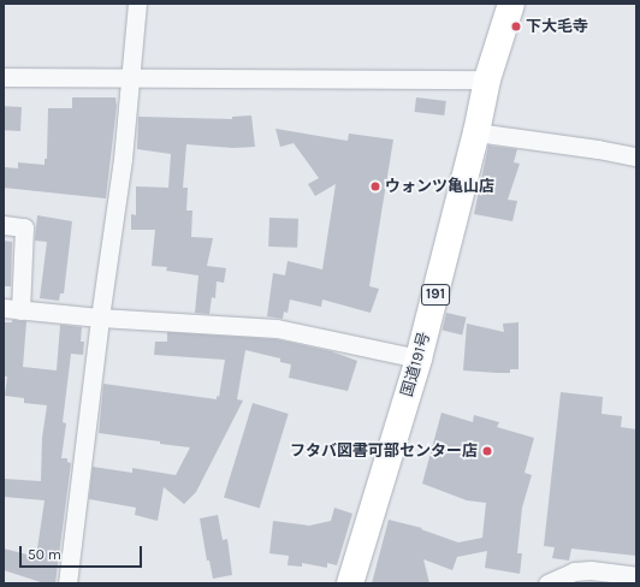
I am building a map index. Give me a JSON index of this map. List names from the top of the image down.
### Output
{
  "streets": {
    "highway": ["191", "国道191号"]
  },
  "places": ["下大毛寺", "ウォンツ亀山店", "フタバ図書可部センター店"],
  "scale_bar": "50 m"
}
